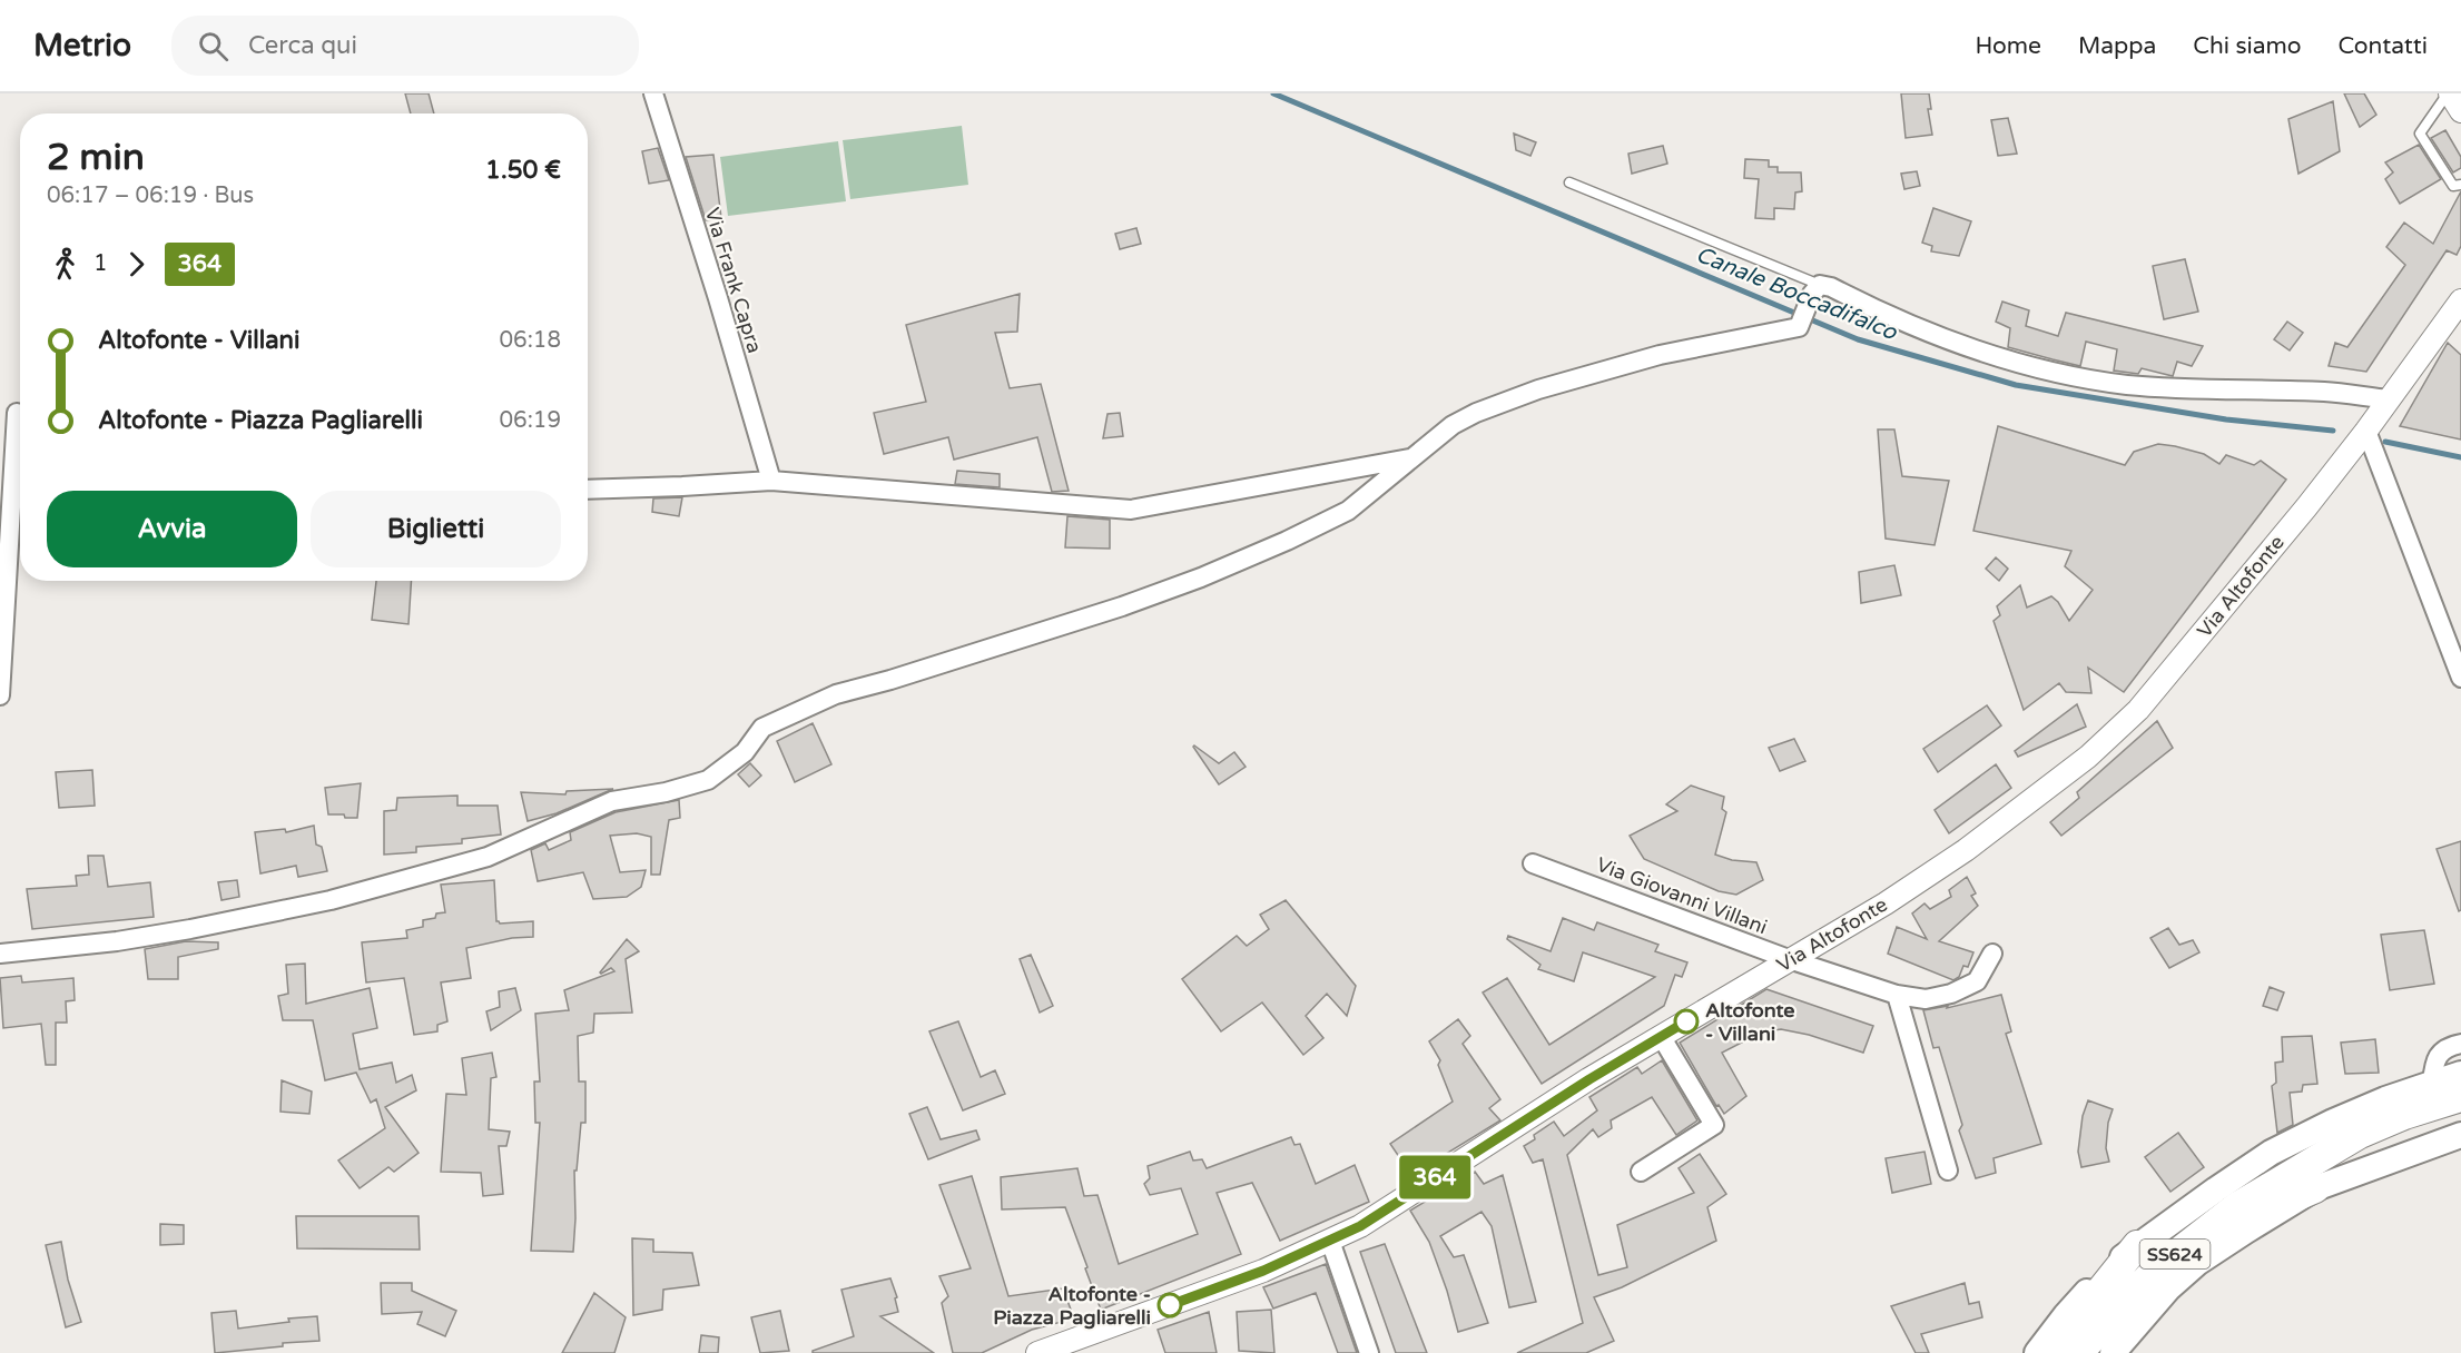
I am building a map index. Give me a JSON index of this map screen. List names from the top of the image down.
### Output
{
  "streets": {
    "main road": ["SS624"],
    "street": ["Via Frank Capra", "Via Altofonte", "Via Giovanni Villani"]
  },
  "crossings": [
    ["Via Altofonte", "Via Giovanni Villani"]
  ],
  "water": ["Canale Boccadifalco"],
  "places": ["Altofonte - Villani", "Altofonte - Piazza Pagliarelli"],
  "lines": ["bus line 364"],
  "page": {
    "header": "Metrio",
    "search": "Cerca qui",
    "nav": [
      "Home",
      "Mappa",
      "Chi siamo",
      "Contatti"
    ],
    "on_map": "364",
    "heading": ["2 min", "06:17 – 06:19 · Bus", "1.50 €"],
    "legs": ["1", "364"],
    "list": [
      {
        "name": "Altofonte - Villani",
        "value": "06:18"
      },
      {
        "name": "Altofonte - Piazza Pagliarelli",
        "value": "06:19"
      }
    ],
    "buttons": ["Avvia", "Biglietti"]
  }
}
